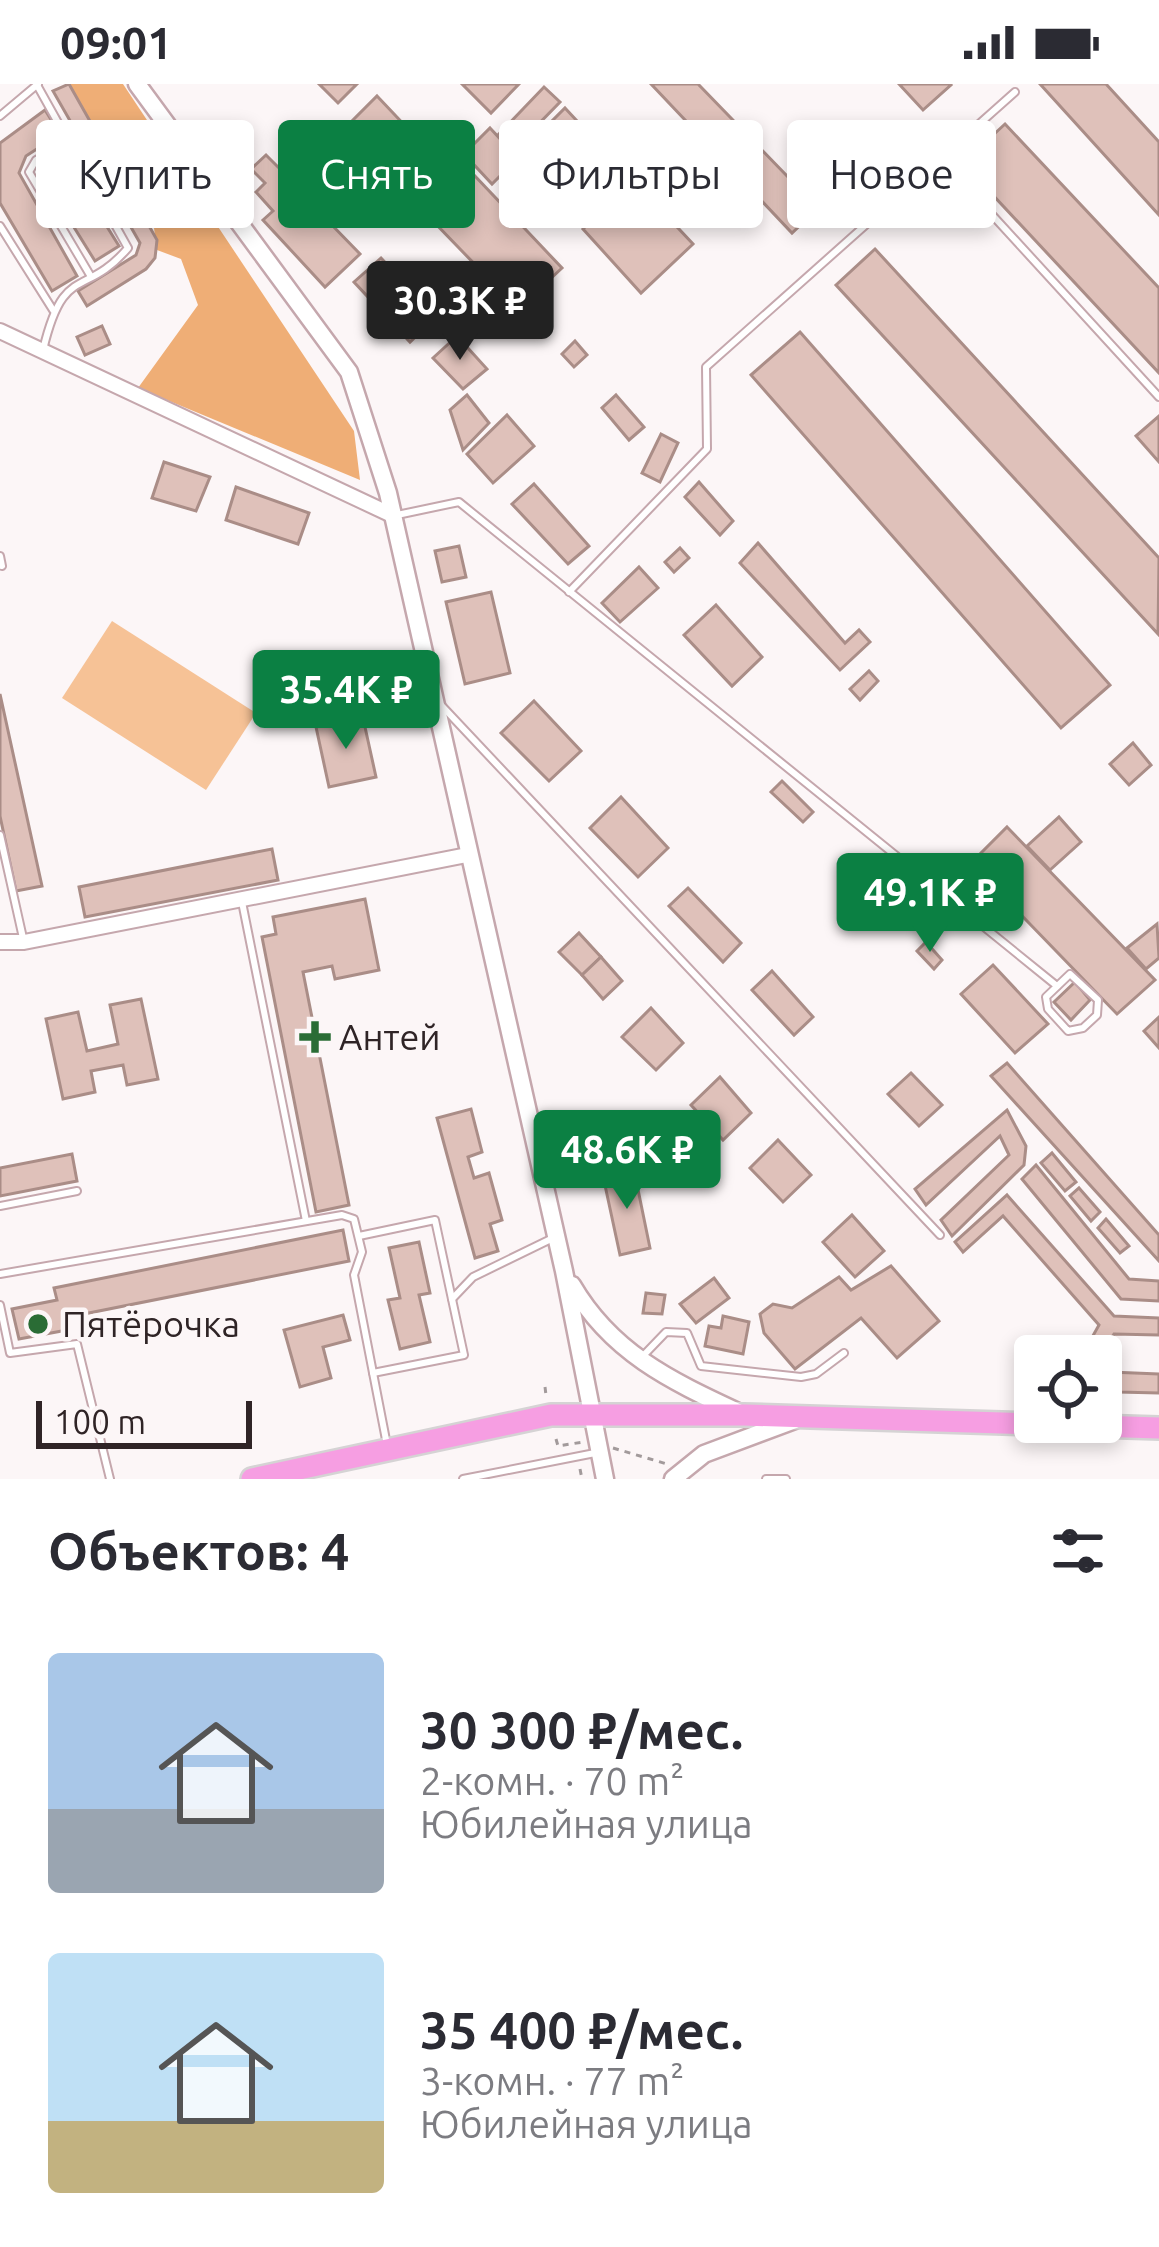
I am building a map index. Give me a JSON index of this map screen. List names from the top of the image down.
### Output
{
  "places": {
    "health": ["Антей"],
    "other": ["Пятёрочка"]
  },
  "scale_bar": "100 m",
  "page": {
    "status": "09:01",
    "chip": [
      "Купить",
      "Снять",
      "Фильтры",
      "Новое"
    ],
    "price": [
      "30.3K ₽",
      "35.4K ₽",
      "49.1K ₽",
      "48.6K ₽"
    ],
    "scale": "100 m",
    "heading": "Объектов: 4",
    "list": [
      {
        "name": "30 300 ₽/мес.",
        "note": "2-комн. · 70 m² · Юбилейная улица"
      },
      {
        "name": "35 400 ₽/мес.",
        "note": "3-комн. · 77 m² · Юбилейная улица"
      }
    ]
  }
}
